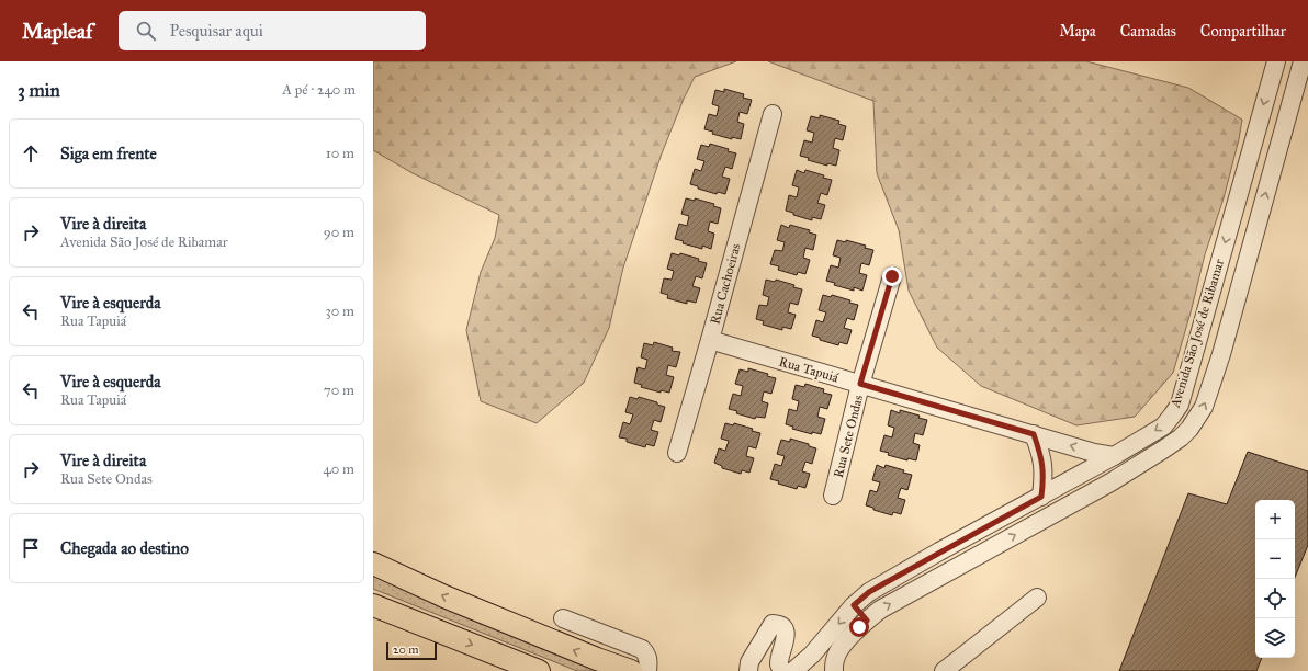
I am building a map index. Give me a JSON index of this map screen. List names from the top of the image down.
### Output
{
  "streets": {
    "street": [
      "Rua Cachoeiras",
      "Avenida São José de Ribamar",
      "Rua Tapuiá",
      "Rua Sete Ondas"
    ]
  },
  "crossings": [
    ["Rua Cachoeiras", "Rua Tapuiá"],
    ["Avenida São José de Ribamar", "Rua Tapuiá"],
    ["Rua Tapuiá", "Rua Sete Ondas"]
  ],
  "scale_bar": "20 m",
  "page": {
    "header": "Mapleaf",
    "search": "Pesquisar aqui",
    "nav": ["Mapa", "Camadas", "Compartilhar"],
    "heading": ["3 min", "A pé · 240 m"],
    "list": [
      ["Siga em frente", "10 m"],
      ["Vire à direita", "Avenida São José de Ribamar", "90 m"],
      ["Vire à esquerda", "Rua Tapuiá", "30 m"],
      ["Vire à esquerda", "Rua Tapuiá", "70 m"],
      ["Vire à direita", "Rua Sete Ondas", "40 m"],
      "Chegada ao destino"
    ],
    "map_buttons": ["+", "−"],
    "scale": "20 m"
  }
}
